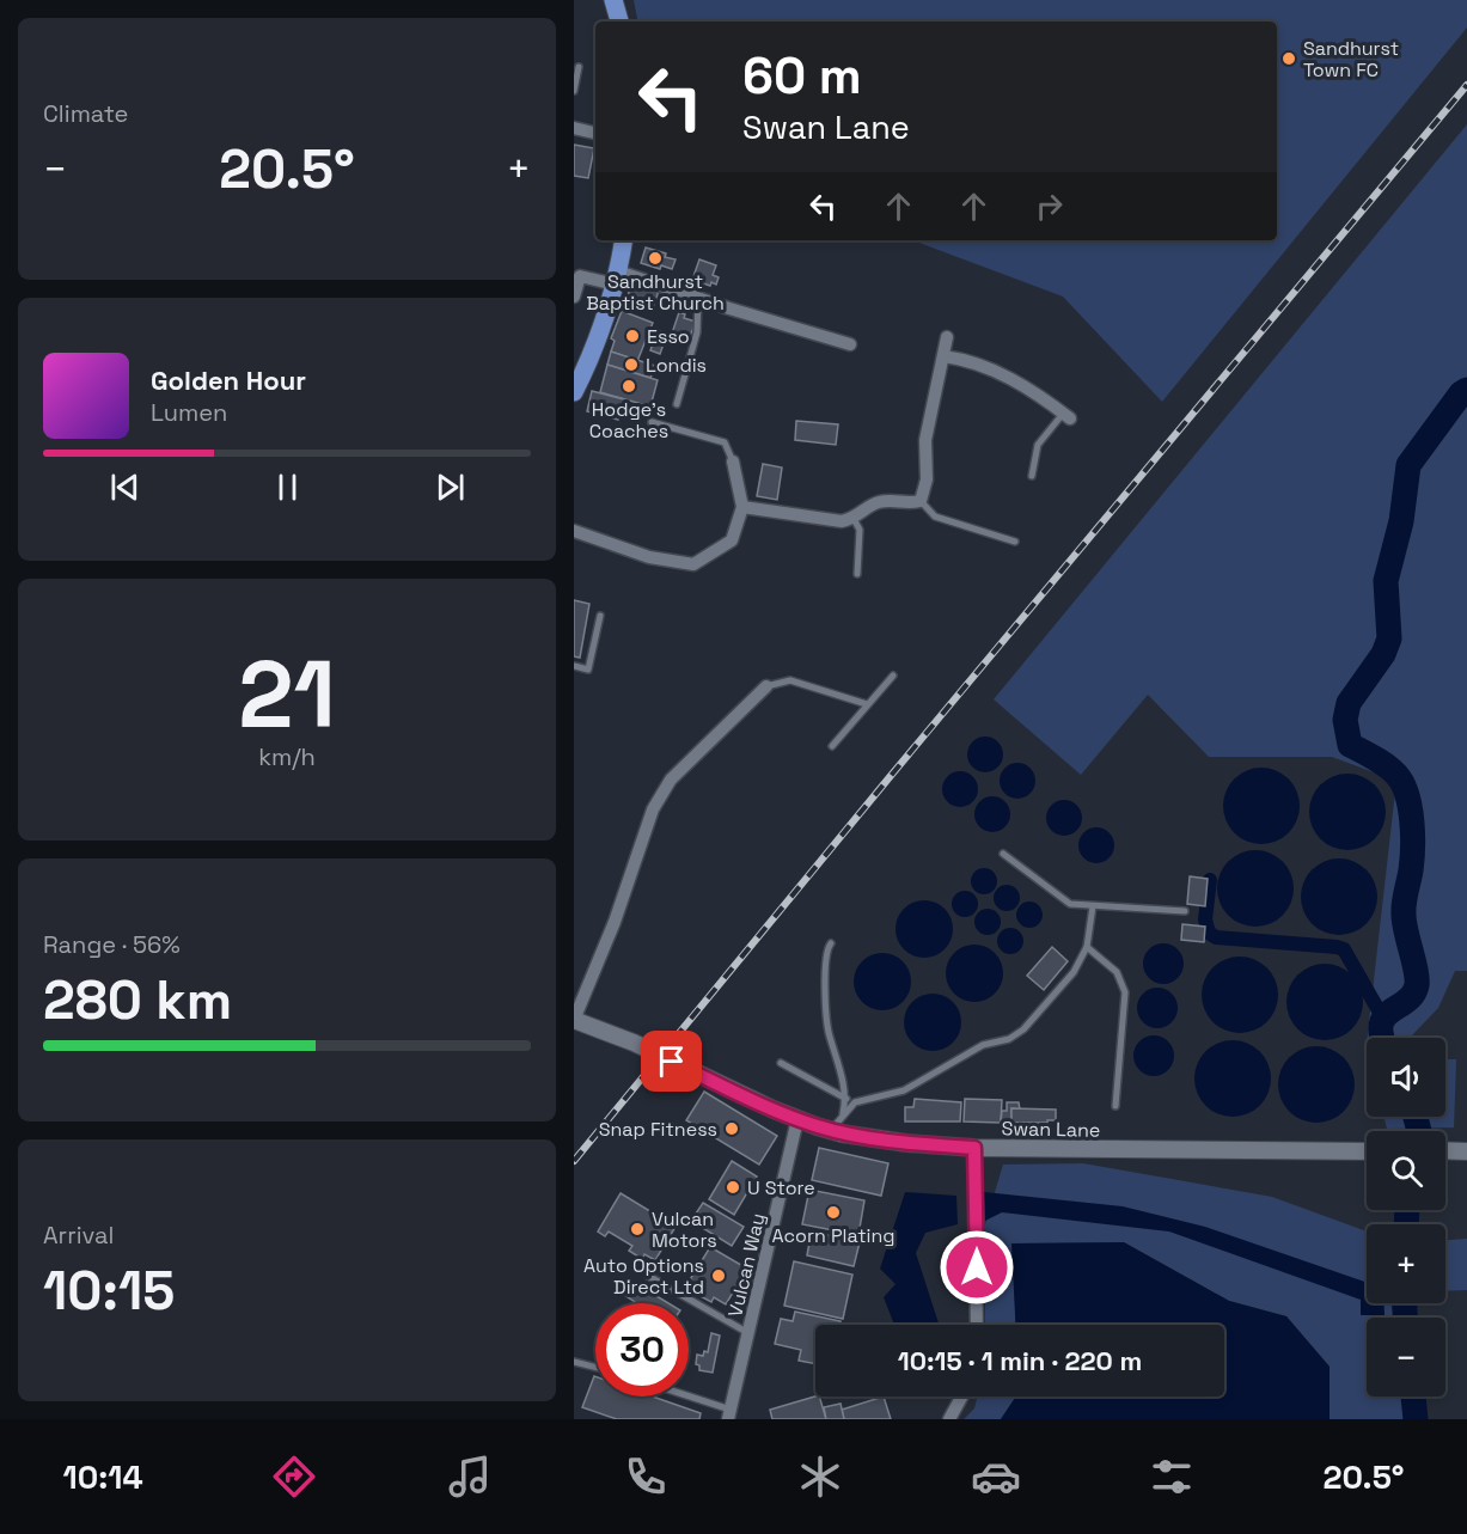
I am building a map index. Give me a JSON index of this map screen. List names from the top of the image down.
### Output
{
  "streets": {
    "street": ["Swan Lane", "Vulcan Way"]
  },
  "crossings": [
    ["Swan Lane", "Vulcan Way"]
  ],
  "places": [
    "Sandhurst Town FC",
    "Sandhurst Baptist Church",
    "Esso",
    "Londis",
    "Hodge's Coaches",
    "Snap Fitness",
    "U Store",
    "Acorn Plating",
    "Vulcan Motors",
    "Auto Options Direct Ltd"
  ],
  "page": {
    "tile": [
      "Climate",
      ["21", "km/h"],
      ["Range · 56%", "280 km"],
      ["Arrival", "10:15"]
    ],
    "turn": ["60 m", "Swan Lane"],
    "heat": ["−", "20.5°", "+"],
    "song": ["Golden Hour", "Lumen"],
    "map_buttons": ["+", "−"],
    "limit": "30",
    "trip": "10:15 · 1 min · 220 m",
    "tabs": ["10:14", "20.5°"]
  }
}
